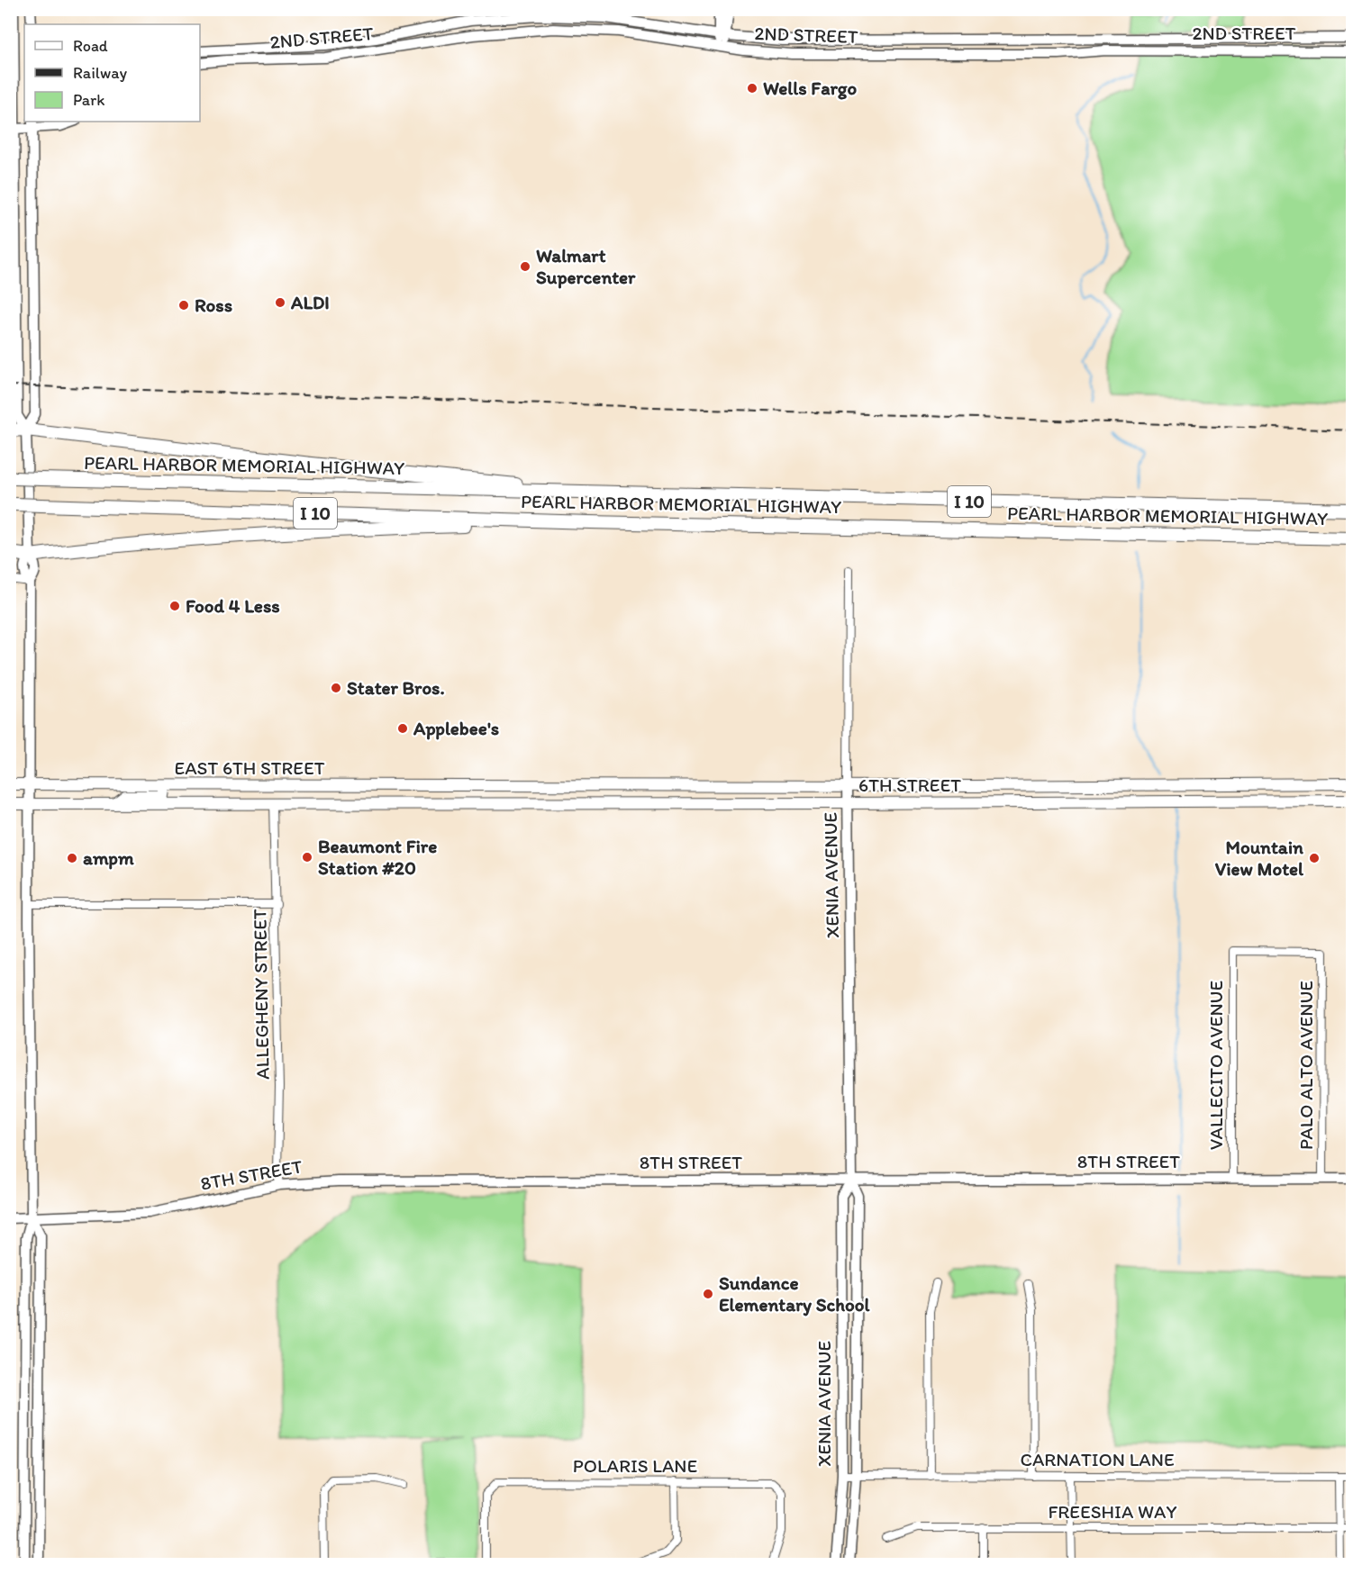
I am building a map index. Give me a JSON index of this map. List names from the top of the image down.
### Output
{
  "streets": {
    "highway": ["PEARL HARBOR MEMORIAL HIGHWAY", "I 10"],
    "main road": ["EAST 6TH STREET", "6TH STREET"],
    "street": [
      "2ND STREET",
      "XENIA AVENUE",
      "ALLEGHENY STREET",
      "VALLECITO AVENUE",
      "PALO ALTO AVENUE",
      "8TH STREET",
      "CARNATION LANE",
      "POLARIS LANE",
      "FREESHIA WAY"
    ]
  },
  "crossings": [
    ["EAST 6TH STREET", "6TH STREET"],
    ["EAST 6TH STREET", "ALLEGHENY STREET"],
    ["6TH STREET", "XENIA AVENUE"],
    ["XENIA AVENUE", "8TH STREET"],
    ["XENIA AVENUE", "CARNATION LANE"],
    ["ALLEGHENY STREET", "8TH STREET"],
    ["VALLECITO AVENUE", "PALO ALTO AVENUE"],
    ["VALLECITO AVENUE", "8TH STREET"],
    ["PALO ALTO AVENUE", "8TH STREET"]
  ],
  "places": [
    "Wells Fargo",
    "Walmart Supercenter",
    "ALDI",
    "Ross",
    "Food 4 Less",
    "Stater Bros.",
    "Applebee's",
    "Beaumont Fire Station #20",
    "ampm",
    "Mountain View Motel",
    "Sundance Elementary School"
  ],
  "legend": ["Road", "Railway", "Park"]
}
